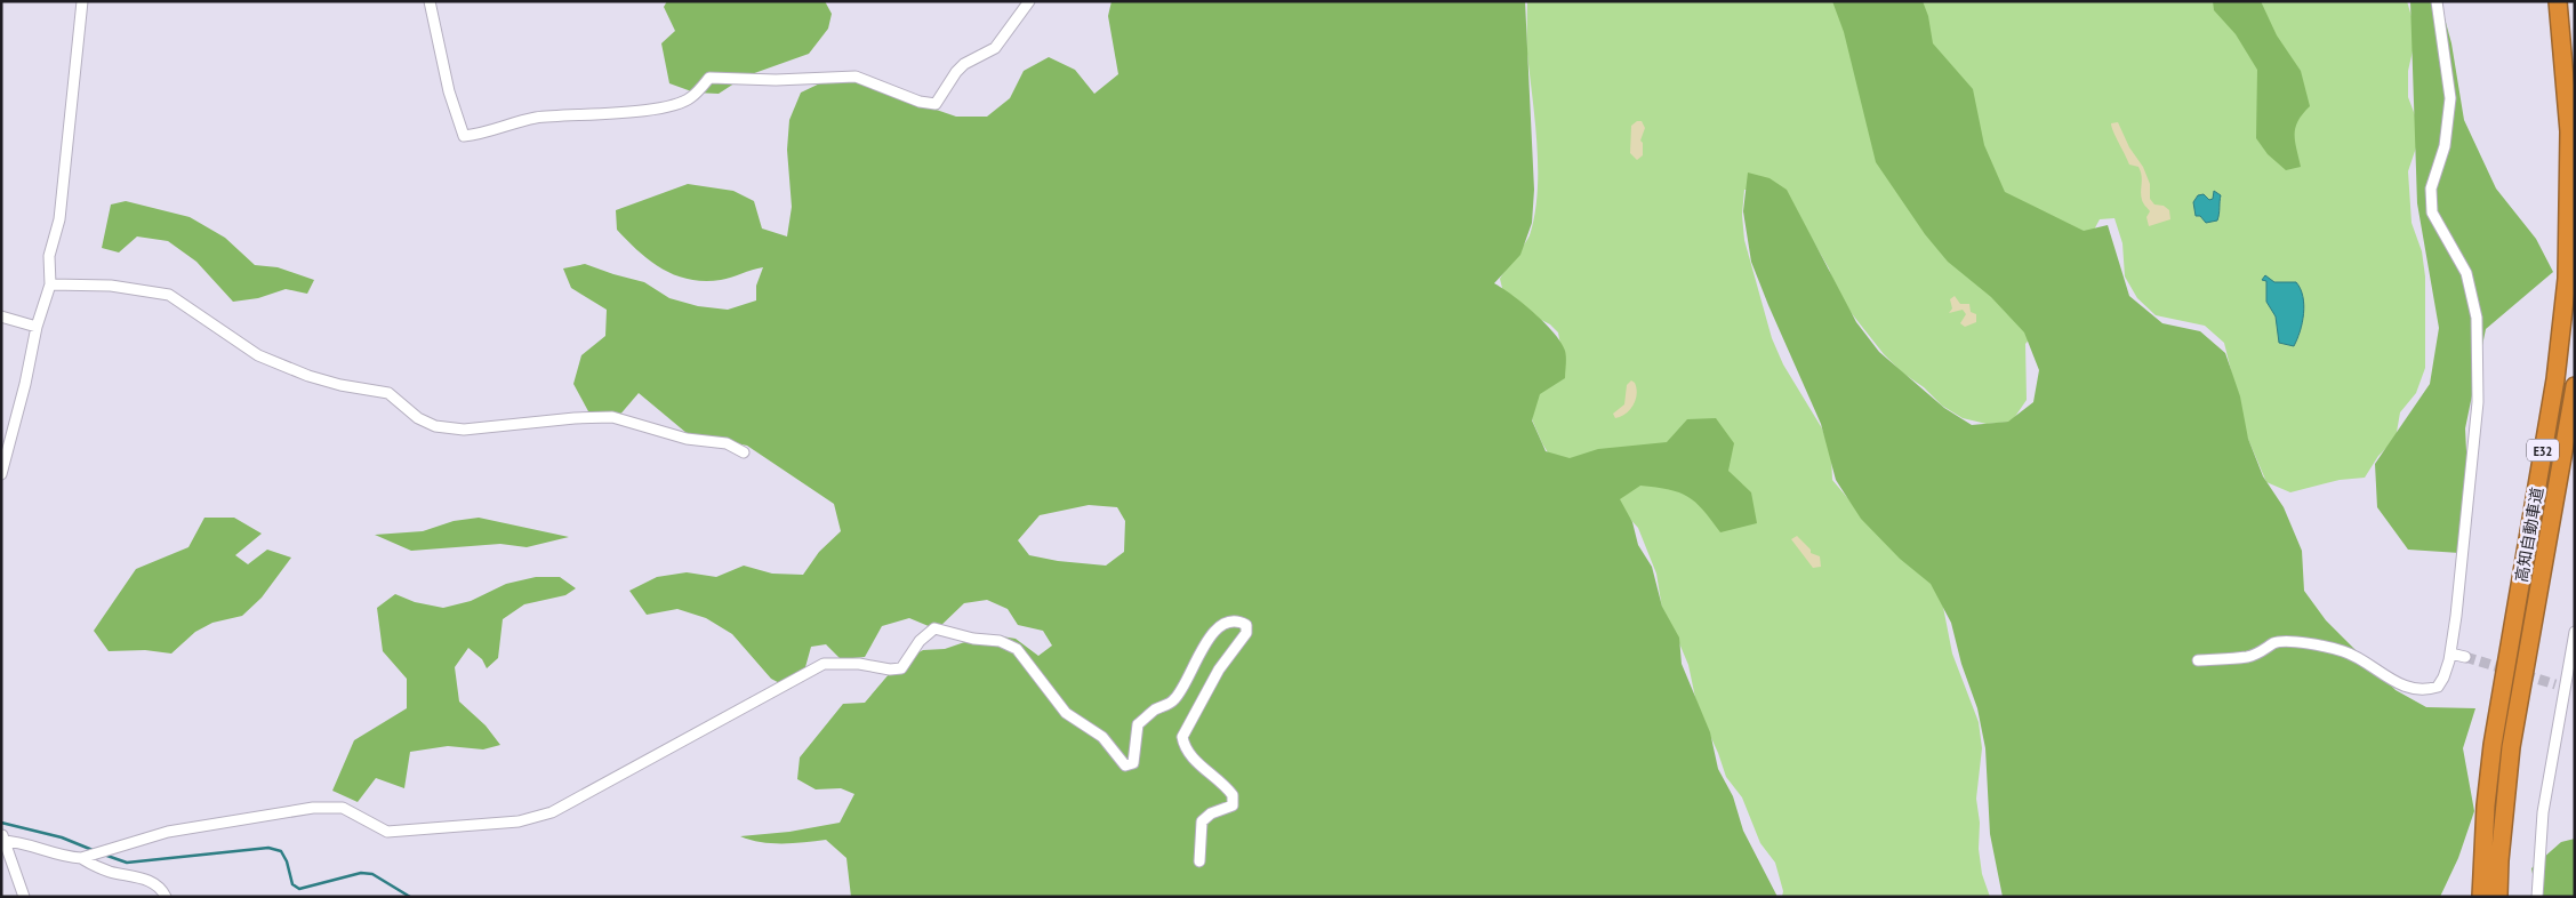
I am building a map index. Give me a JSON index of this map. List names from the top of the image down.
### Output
{
  "streets": {
    "highway": ["E32", "高知自動車道"]
  }
}
